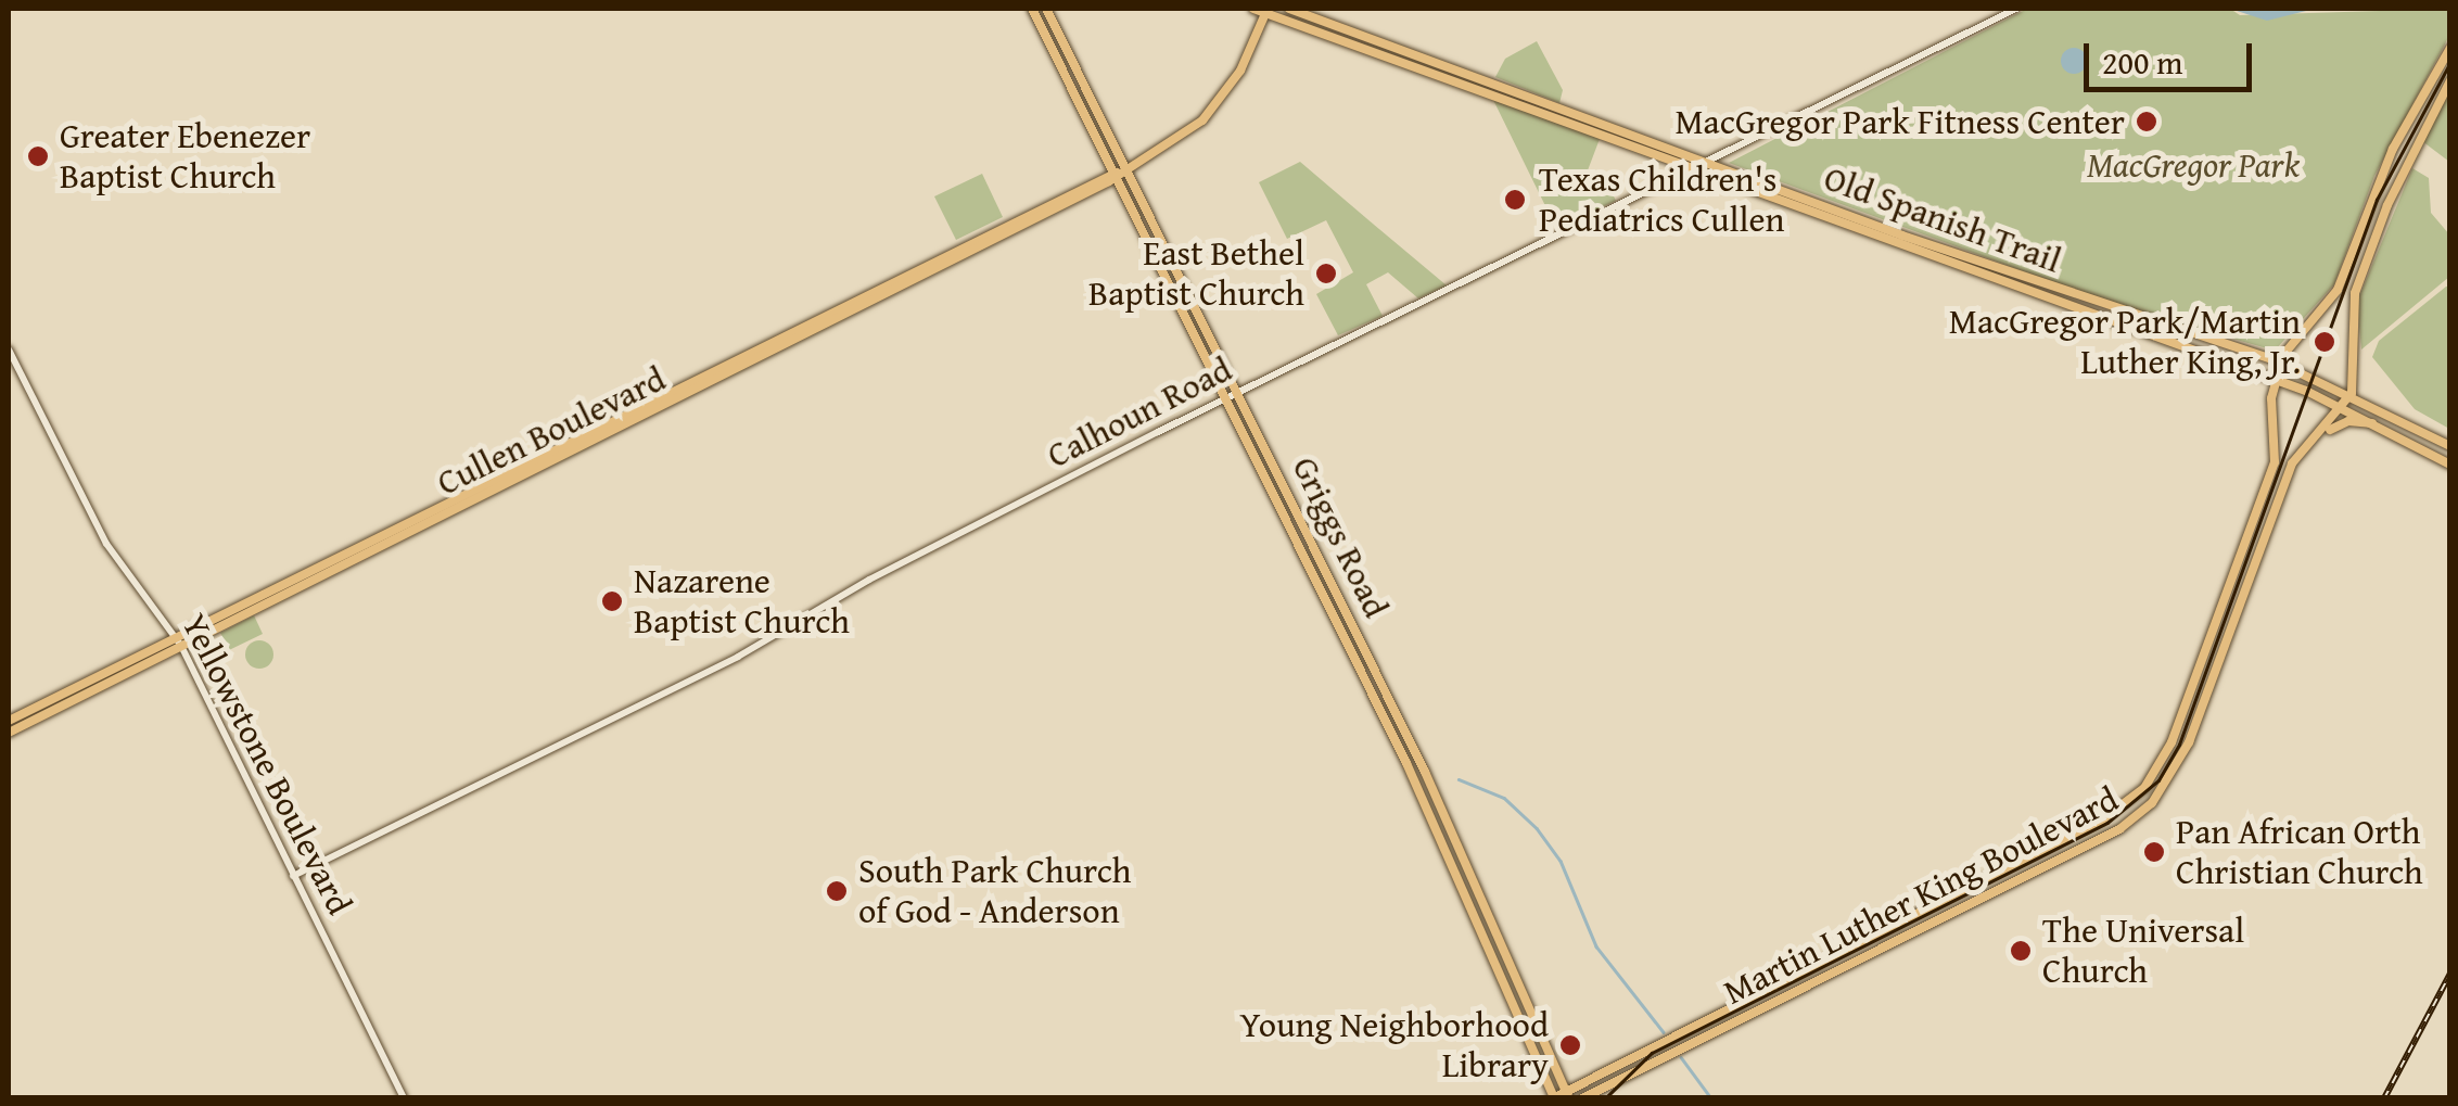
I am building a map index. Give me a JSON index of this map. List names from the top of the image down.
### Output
{
  "streets": {
    "main road": [
      "Old Spanish Trail",
      "Cullen Boulevard",
      "Griggs Road",
      "Martin Luther King Boulevard"
    ],
    "street": ["Calhoun Road", "Yellowstone Boulevard"]
  },
  "crossings": [
    ["Old Spanish Trail", "Calhoun Road"],
    ["Old Spanish Trail", "Cullen Boulevard"],
    ["Old Spanish Trail", "Martin Luther King Boulevard"],
    ["Calhoun Road", "Griggs Road"],
    ["Calhoun Road", "Yellowstone Boulevard"],
    ["Cullen Boulevard", "Griggs Road"],
    ["Cullen Boulevard", "Yellowstone Boulevard"],
    ["Griggs Road", "Martin Luther King Boulevard"]
  ],
  "parks": ["MacGregor Park"],
  "places": [
    "MacGregor Park Fitness Center",
    "Greater Ebenezer Baptist Church",
    "Texas Children's Pediatrics Cullen",
    "East Bethel Baptist Church",
    "MacGregor Park/Martin Luther King, Jr.",
    "Nazarene Baptist Church",
    "Pan African Orth Christian Church",
    "South Park Church of God - Anderson",
    "The Universal Church",
    "Young Neighborhood Library"
  ],
  "scale_bar": "200 m"
}
